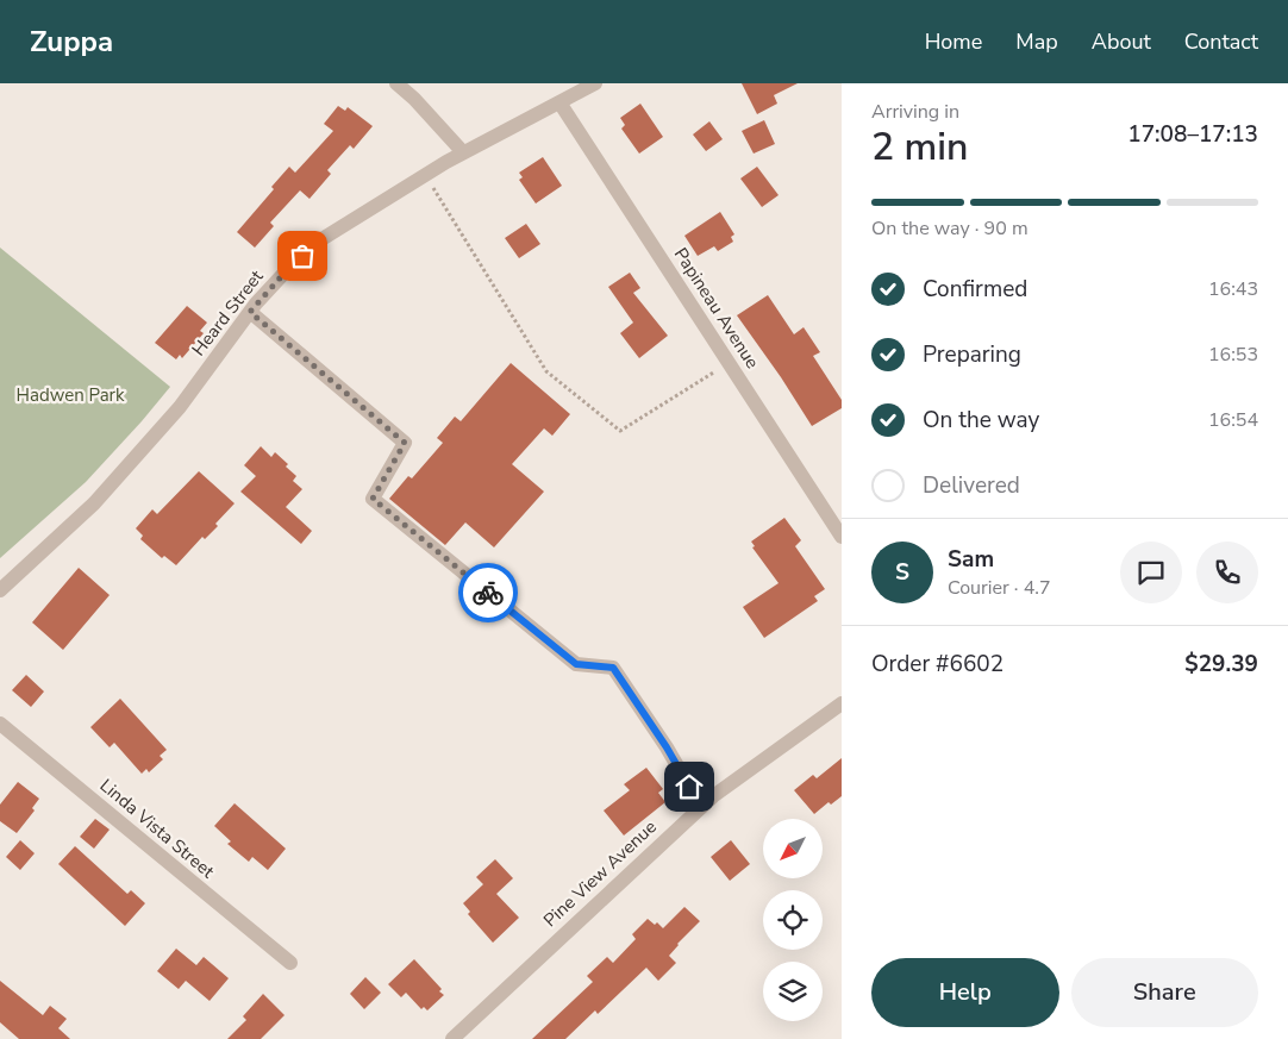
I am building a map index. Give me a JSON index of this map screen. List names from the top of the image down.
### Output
{
  "streets": {
    "street": [
      "Papineau Avenue",
      "Heard Street",
      "Linda Vista Street",
      "Pine View Avenue"
    ]
  },
  "crossings": [
    ["Papineau Avenue", "Heard Street"]
  ],
  "parks": ["Hadwen Park"],
  "north": "bottom left",
  "page": {
    "header": "Zuppa",
    "nav": [
      "Home",
      "Map",
      "About",
      "Contact"
    ],
    "heading": ["2 min", "Arriving in", "17:08–17:13"],
    "panel": [
      "Sam",
      "Courier · 4.7",
      "Order #6602",
      "$29.39"
    ],
    "bar": "On the way · 90 m",
    "list": [
      ["Confirmed", "16:43"],
      ["Preparing", "16:53"],
      ["On the way", "16:54"],
      "Delivered"
    ],
    "round": "S",
    "buttons": ["Help", "Share"]
  }
}
